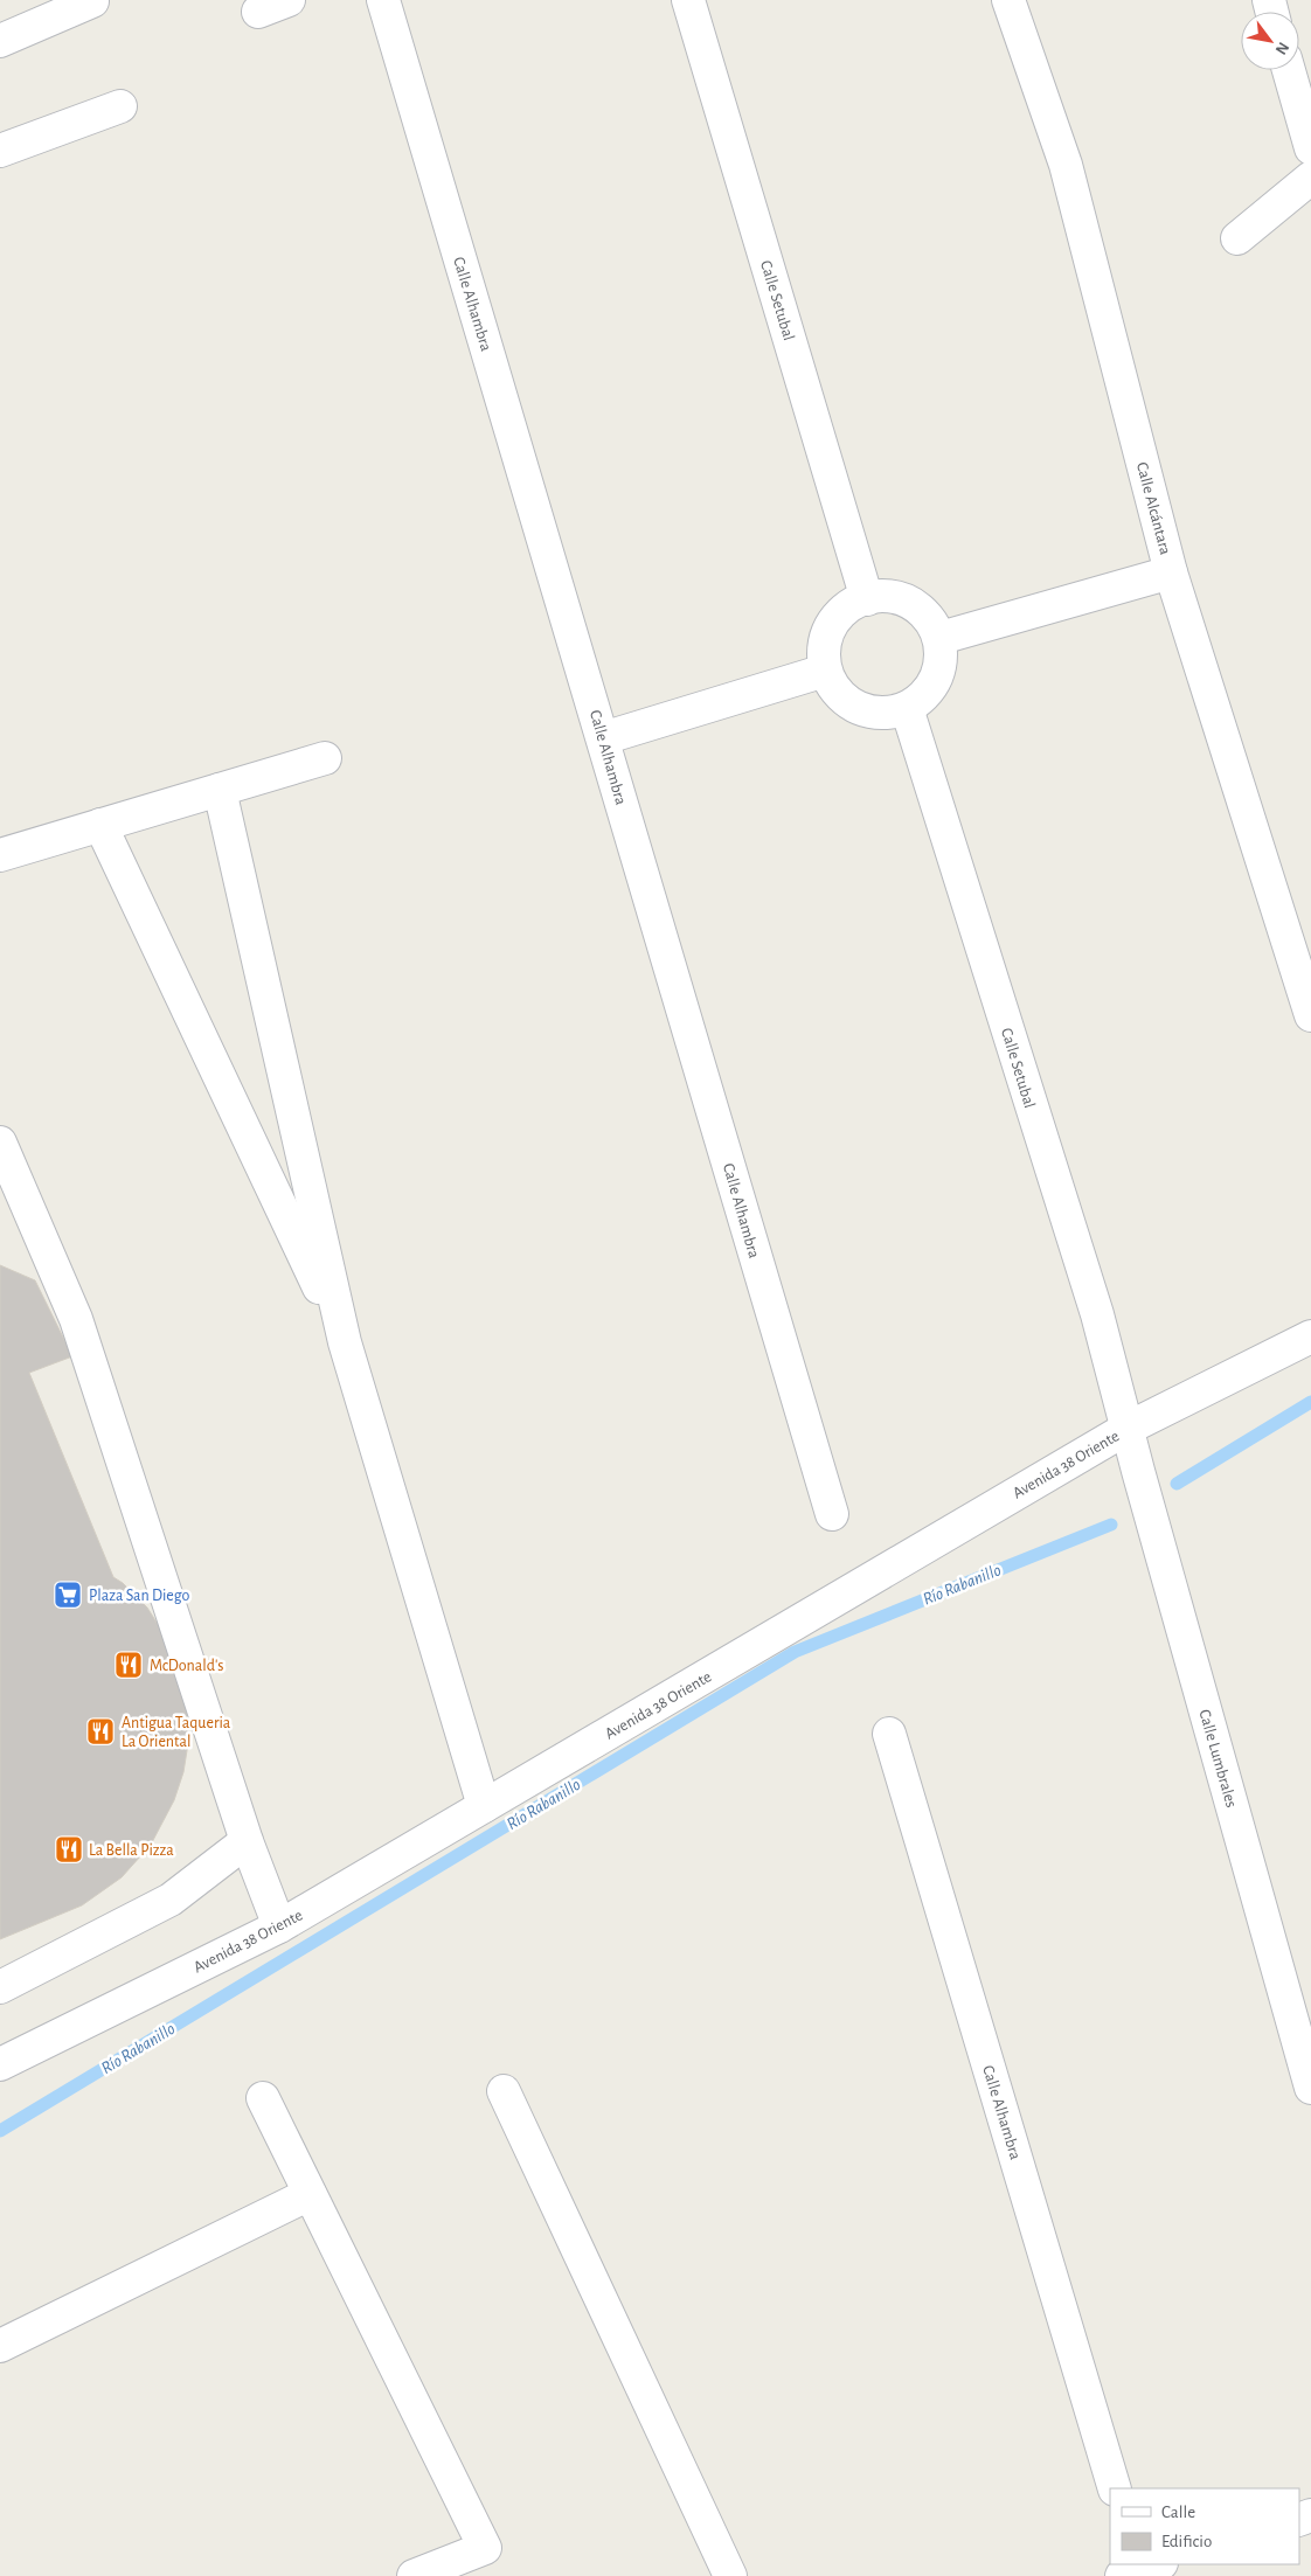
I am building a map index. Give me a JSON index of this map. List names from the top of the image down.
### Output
{
  "streets": {
    "street": [
      "Calle Setubal",
      "Calle Alhambra",
      "Calle Alcántara",
      "Avenida 38 Oriente",
      "Calle Lumbrales"
    ]
  },
  "crossings": [
    ["Calle Setubal", "Avenida 38 Oriente"],
    ["Calle Setubal", "Calle Lumbrales"],
    ["Avenida 38 Oriente", "Calle Lumbrales"]
  ],
  "water": ["Río Rabanillo"],
  "places": {
    "supermarket": ["Plaza San Diego"],
    "restaurant": ["McDonald's", "Antigua Taqueria La Oriental", "La Bella Pizza"]
  },
  "legend": ["Calle", "Edificio"],
  "north": "bottom right"
}
